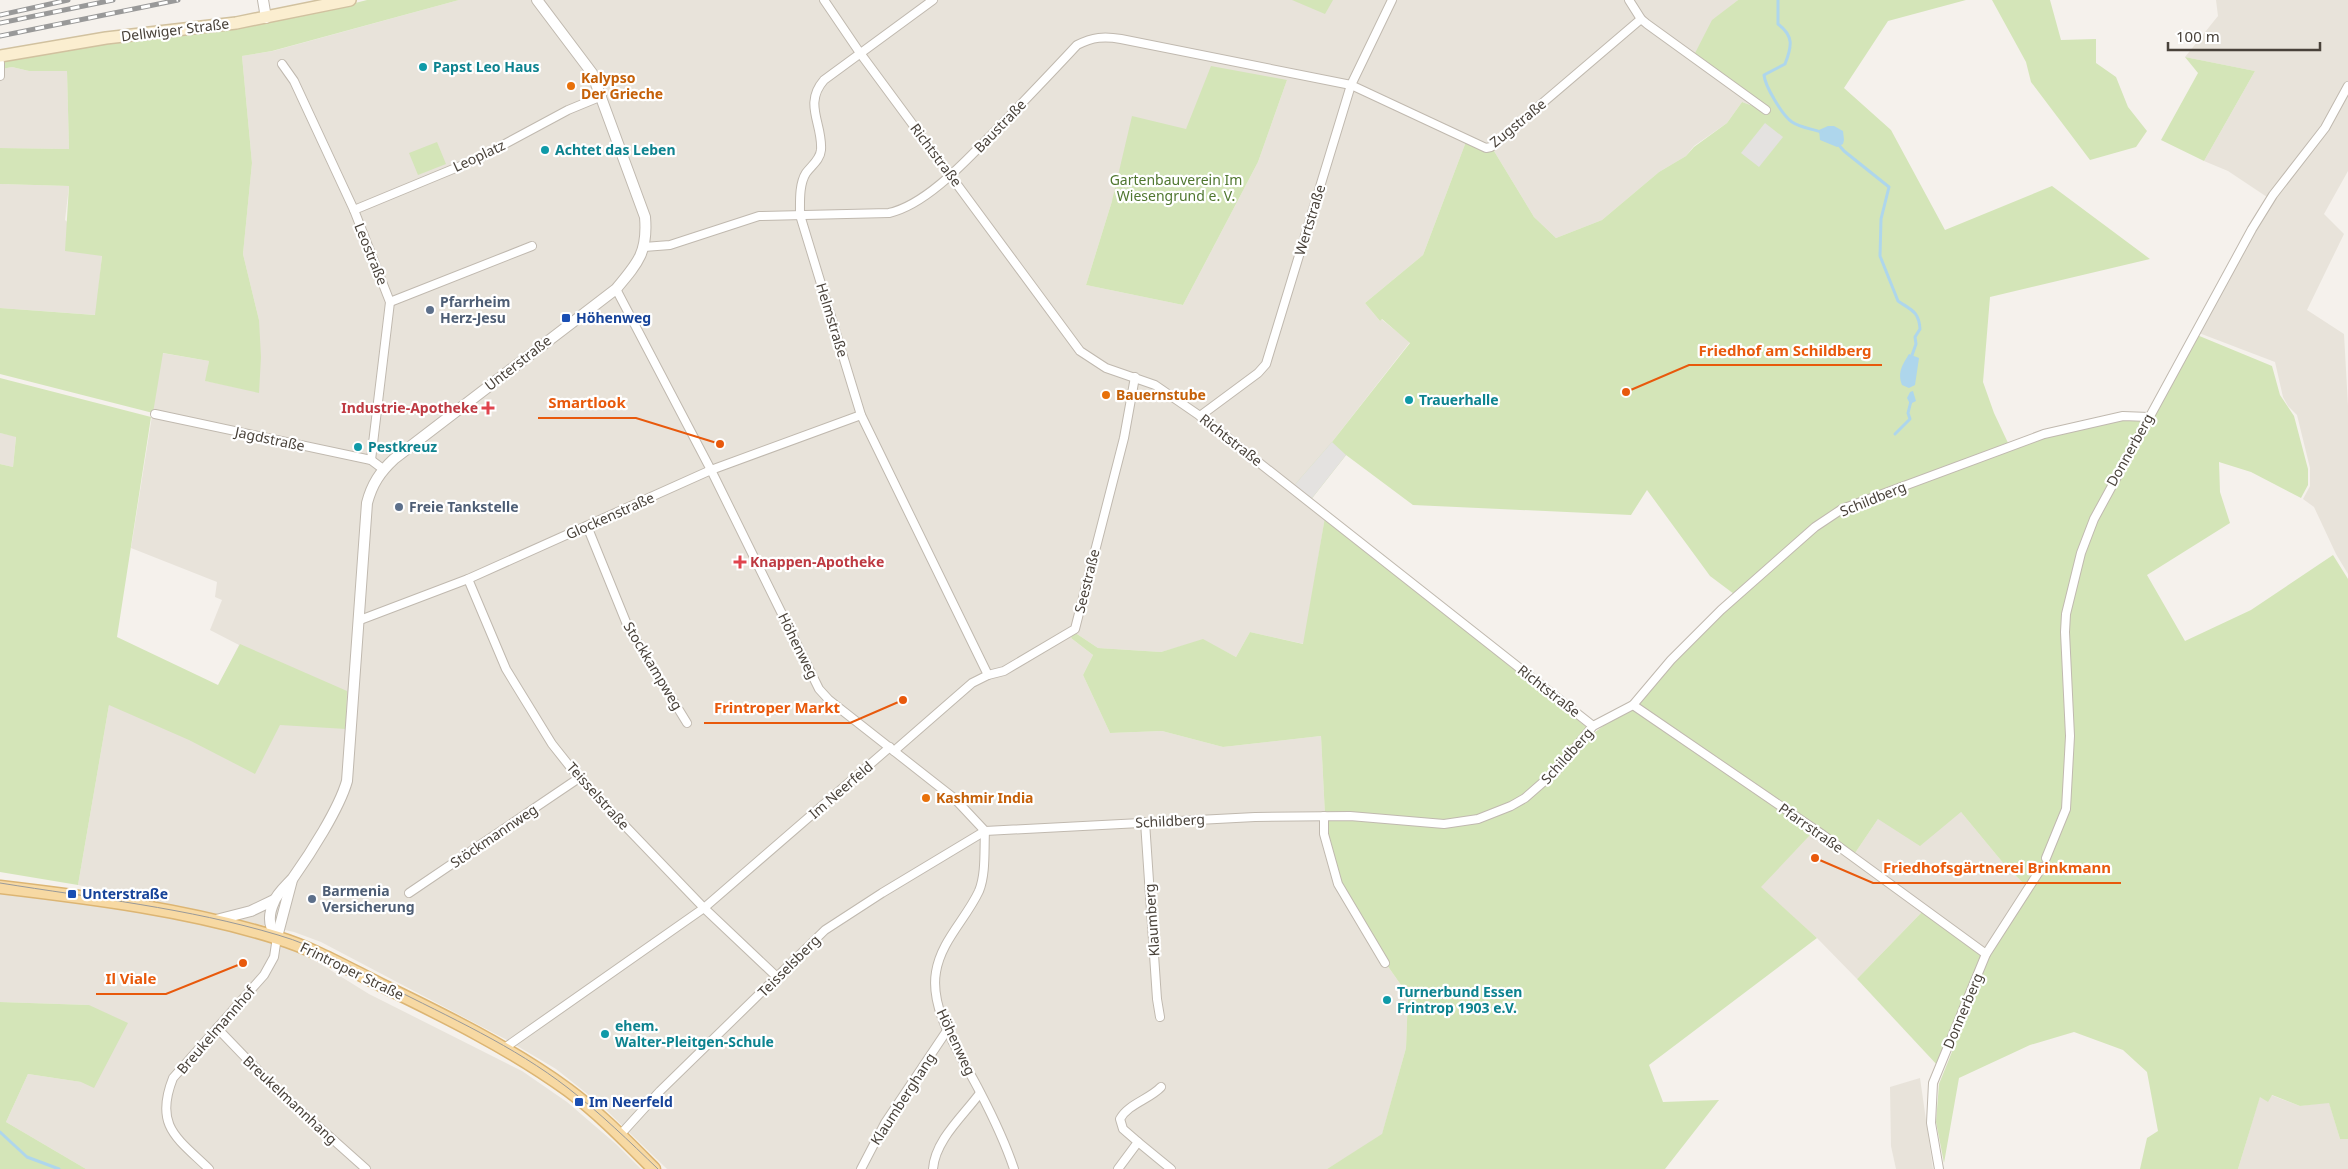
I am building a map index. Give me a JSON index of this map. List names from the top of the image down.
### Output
{
  "streets": {
    "main road": ["Dellwiger Straße", "Frintroper Straße"],
    "street": [
      "Zugstraße",
      "Baustraße",
      "Richtstraße",
      "Leoplatz",
      "Wertstraße",
      "Leostraße",
      "Helmstraße",
      "Unterstraße",
      "Jagdstraße",
      "Donnerberg",
      "Schildberg",
      "Glockenstraße",
      "Seestraße",
      "Höhenweg",
      "Stockkampweg",
      "Im Neerfeld",
      "Teisselstraße",
      "Pfarrstraße",
      "Stöckmannweg",
      "Klaumberg",
      "Teisselsberg",
      "Breukelmannhof",
      "Klaumberghang",
      "Breukelmannhang"
    ]
  },
  "crossings": [
    ["Zugstraße", "Baustraße"],
    ["Zugstraße", "Wertstraße"],
    ["Baustraße", "Richtstraße"],
    ["Baustraße", "Wertstraße"],
    ["Baustraße", "Helmstraße"],
    ["Baustraße", "Unterstraße"],
    ["Richtstraße", "Wertstraße"],
    ["Richtstraße", "Helmstraße"],
    ["Richtstraße", "Schildberg"],
    ["Richtstraße", "Seestraße"],
    ["Leoplatz", "Leostraße"],
    ["Leoplatz", "Unterstraße"],
    ["Leostraße", "Jagdstraße"],
    ["Helmstraße", "Glockenstraße"],
    ["Helmstraße", "Seestraße"],
    ["Unterstraße", "Jagdstraße"],
    ["Unterstraße", "Glockenstraße"],
    ["Unterstraße", "Höhenweg"],
    ["Unterstraße", "Frintroper Straße"],
    ["Unterstraße", "Breukelmannhof"],
    ["Donnerberg", "Schildberg"],
    ["Donnerberg", "Pfarrstraße"],
    ["Schildberg", "Höhenweg"],
    ["Schildberg", "Pfarrstraße"],
    ["Schildberg", "Klaumberg"],
    ["Schildberg", "Teisselsberg"],
    ["Glockenstraße", "Höhenweg"],
    ["Glockenstraße", "Stockkampweg"],
    ["Glockenstraße", "Teisselstraße"],
    ["Seestraße", "Höhenweg"],
    ["Seestraße", "Im Neerfeld"],
    ["Höhenweg", "Im Neerfeld"],
    ["Höhenweg", "Teisselsberg"],
    ["Höhenweg", "Klaumberghang"],
    ["Im Neerfeld", "Teisselstraße"],
    ["Im Neerfeld", "Frintroper Straße"],
    ["Teisselstraße", "Stöckmannweg"],
    ["Teisselstraße", "Teisselsberg"],
    ["Teisselsberg", "Frintroper Straße"],
    ["Frintroper Straße", "Breukelmannhof"],
    ["Breukelmannhof", "Breukelmannhang"]
  ],
  "parks": ["Gartenbauverein Im Wiesengrund e. V."],
  "places": {
    "other": [
      "Papst Leo Haus",
      "Kalypso Der Grieche",
      "Achtet das Leben",
      "Pfarrheim Herz-Jesu",
      "Friedhof am Schildberg",
      "Bauernstube",
      "Trauerhalle",
      "Smartlook",
      "Pestkreuz",
      "Freie Tankstelle",
      "Frintroper Markt",
      "Kashmir India",
      "Friedhofsgärtnerei Brinkmann",
      "Barmenia Versicherung",
      "Il Viale",
      "Turnerbund Essen Frintrop 1903 e.V.",
      "ehem. Walter-Pleitgen-Schule"
    ],
    "transit": ["Höhenweg", "Unterstraße", "Im Neerfeld"],
    "health": ["Industrie-Apotheke", "Knappen-Apotheke"]
  },
  "scale_bar": "100 m"
}
